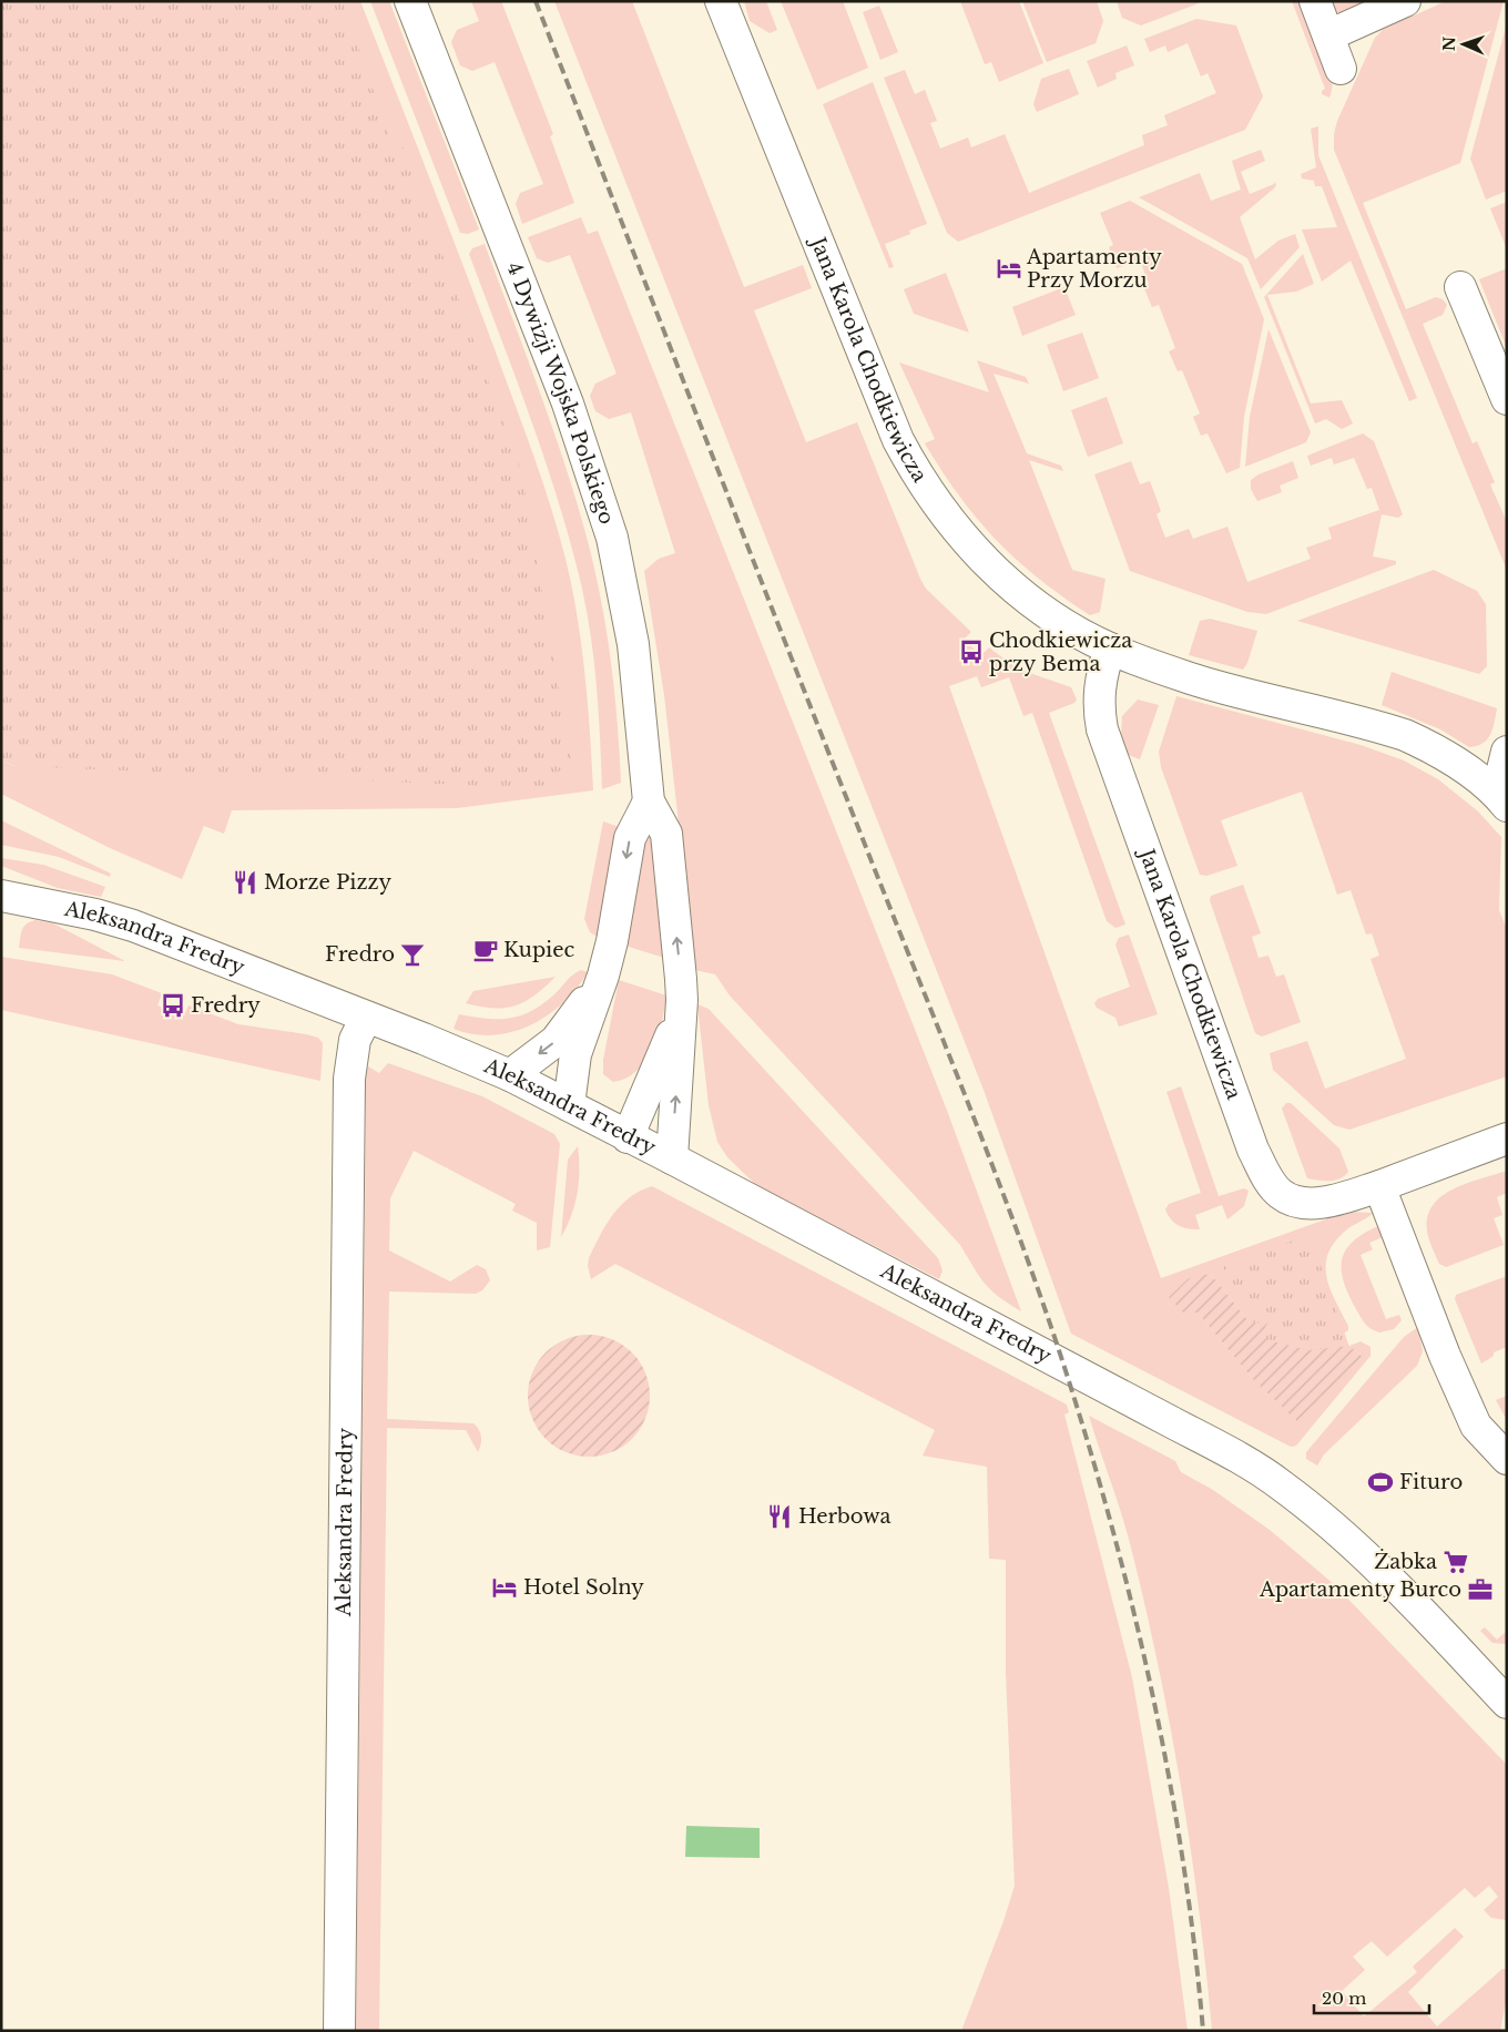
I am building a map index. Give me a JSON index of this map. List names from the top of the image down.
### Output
{
  "streets": {
    "street": ["Jana Karola Chodkiewicza", "4 Dywizji Wojska Polskiego", "Aleksandra Fredry"]
  },
  "crossings": [
    ["4 Dywizji Wojska Polskiego", "Aleksandra Fredry"]
  ],
  "places": {
    "hotel": ["Apartamenty Przy Morzu", "Hotel Solny"],
    "bus stop": ["Chodkiewicza przy Bema", "Fredry"],
    "restaurant": ["Morze Pizzy", "Herbowa"],
    "cafe": ["Kupiec"],
    "bar": ["Fredro"],
    "sports": ["Fituro"],
    "supermarket": ["Żabka"],
    "office": ["Apartamenty Burco"]
  },
  "scale_bar": "20 m",
  "north": "left"
}
